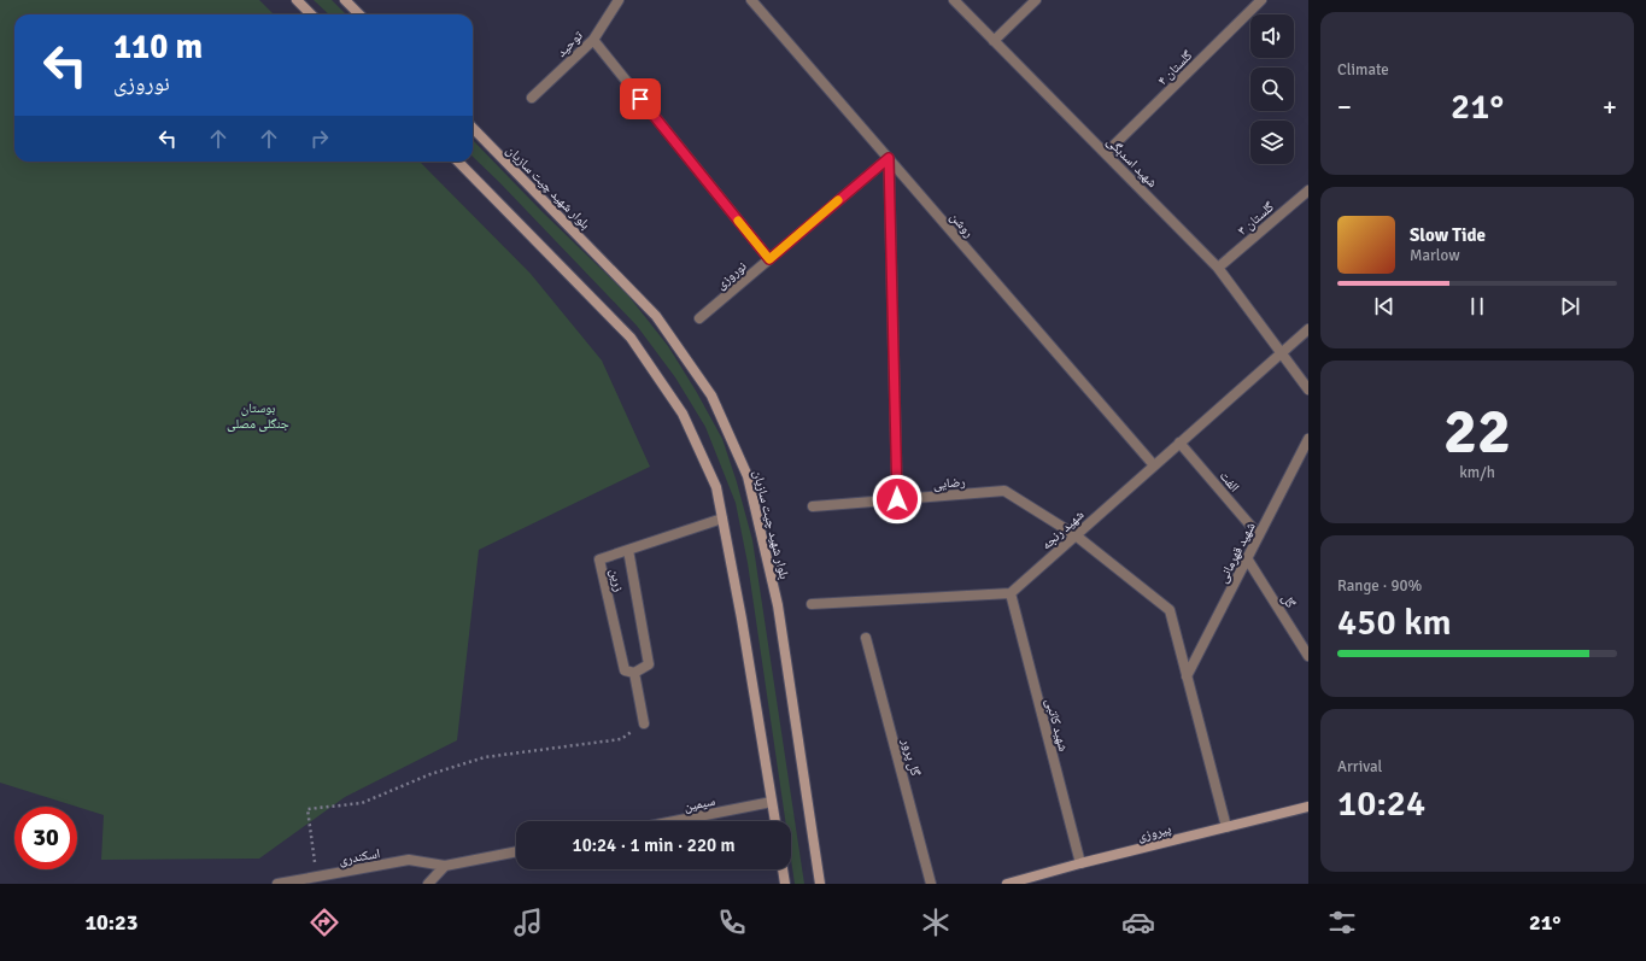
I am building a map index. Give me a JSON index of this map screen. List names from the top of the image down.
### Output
{
  "streets": {
    "main road": ["بلوار شهید چیت سازیان", "پیروزی"],
    "street": [
      "توحید",
      "گلستان ۴",
      "شهید اسدبگی",
      "گلستان ۳",
      "روشن",
      "نوروزی",
      "الفت",
      "رضایی",
      "شهید رنجه",
      "شهید قهرمانی",
      "زرین",
      "گل",
      "شهید کاتبی",
      "گل پرور",
      "سیمین",
      "اسکندری"
    ]
  },
  "crossings": [
    ["گلستان ۴", "شهید اسدبگی"],
    ["شهید اسدبگی", "گلستان ۳"],
    ["شهید اسدبگی", "شهید رنجه"],
    ["روشن", "نوروزی"],
    ["روشن", "شهید رنجه"],
    ["الفت", "شهید رنجه"],
    ["الفت", "شهید قهرمانی"],
    ["رضایی", "شهید رنجه"],
    ["شهید رنجه", "شهید کاتبی"],
    ["شهید قهرمانی", "گل"],
    ["شهید کاتبی", "پیروزی"]
  ],
  "parks": ["بوستان جنگلی مصلی"],
  "page": {
    "tile": [
      "Climate",
      ["22", "km/h"],
      ["Range · 90%", "450 km"],
      ["Arrival", "10:24"]
    ],
    "turn": ["110 m", "نوروزی"],
    "heat": ["−", "21°", "+"],
    "song": ["Slow Tide", "Marlow"],
    "limit": "30",
    "trip": "10:24 · 1 min · 220 m",
    "tabs": ["10:23", "21°"]
  }
}
